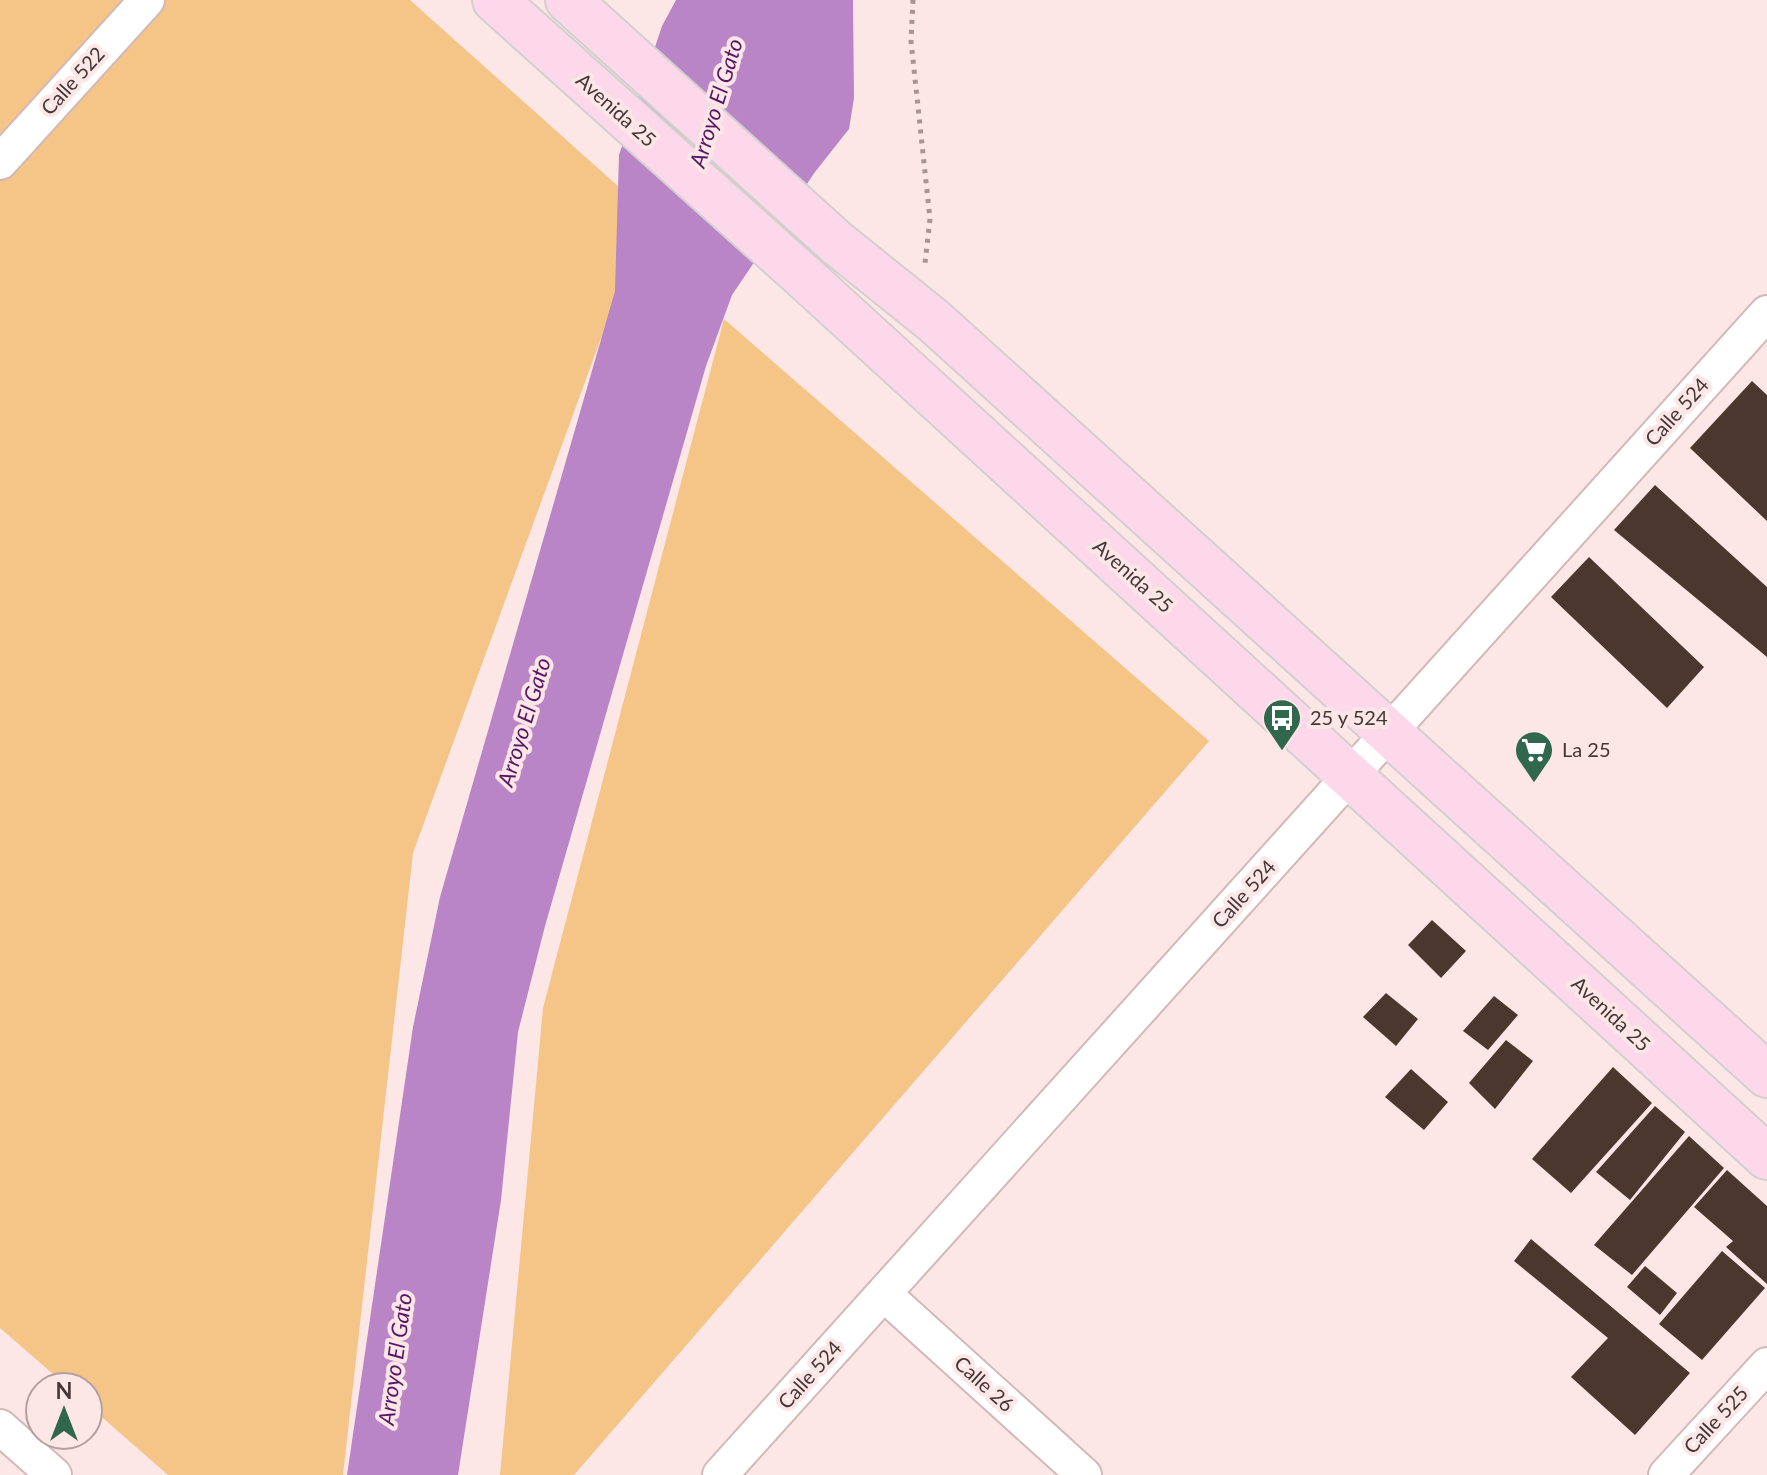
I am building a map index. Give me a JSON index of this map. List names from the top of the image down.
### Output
{
  "streets": {
    "main road": ["Avenida 25"],
    "street": [
      "Calle 522",
      "Calle 524",
      "Calle 26",
      "Calle 525"
    ]
  },
  "crossings": [
    ["Avenida 25", "Calle 524"],
    ["Calle 524", "Calle 26"]
  ],
  "water": ["Arroyo El Gato"],
  "places": {
    "bus stop": ["25 y 524"],
    "supermarket": ["La 25"]
  },
  "north": "top"
}
